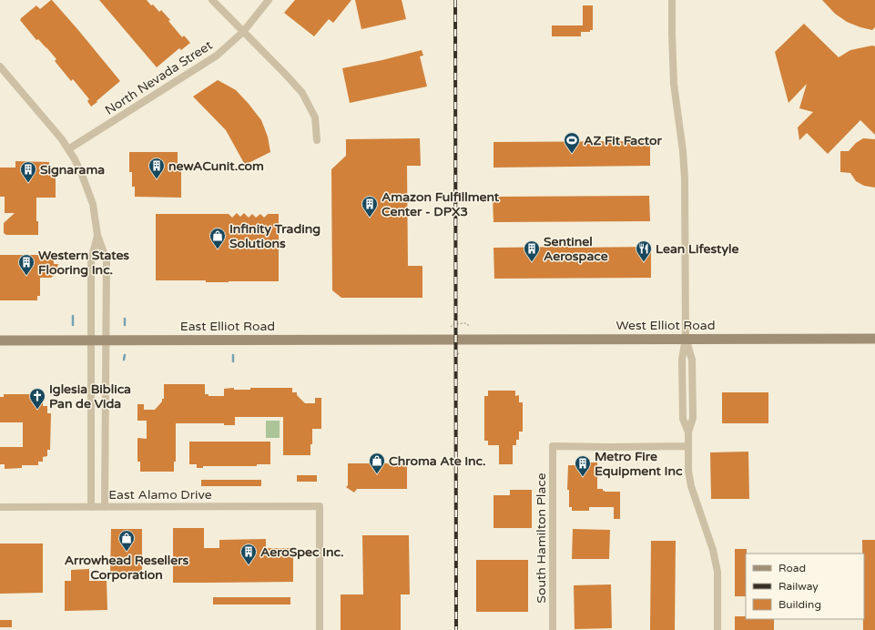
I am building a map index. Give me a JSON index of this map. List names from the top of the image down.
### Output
{
  "streets": {
    "main road": ["West Elliot Road", "East Elliot Road"],
    "street": ["North Nevada Street", "East Alamo Drive", "South Hamilton Place"]
  },
  "crossings": [
    ["West Elliot Road", "East Elliot Road"]
  ],
  "places": {
    "sports": ["AZ Fit Factor"],
    "building": [
      "newACunit.com",
      "Signarama",
      "Amazon Fulfillment Center - DPX3",
      "Sentinel Aerospace",
      "Western States Flooring Inc.",
      "Metro Fire Equipment Inc",
      "AeroSpec Inc."
    ],
    "shop": ["Infinity Trading Solutions", "Chroma Ate Inc.", "Arrowhead Resellers Corporation"],
    "restaurant": ["Lean Lifestyle"],
    "church": ["Iglesia Biblica Pan de Vida"]
  },
  "legend": ["Road", "Railway", "Building"]
}
